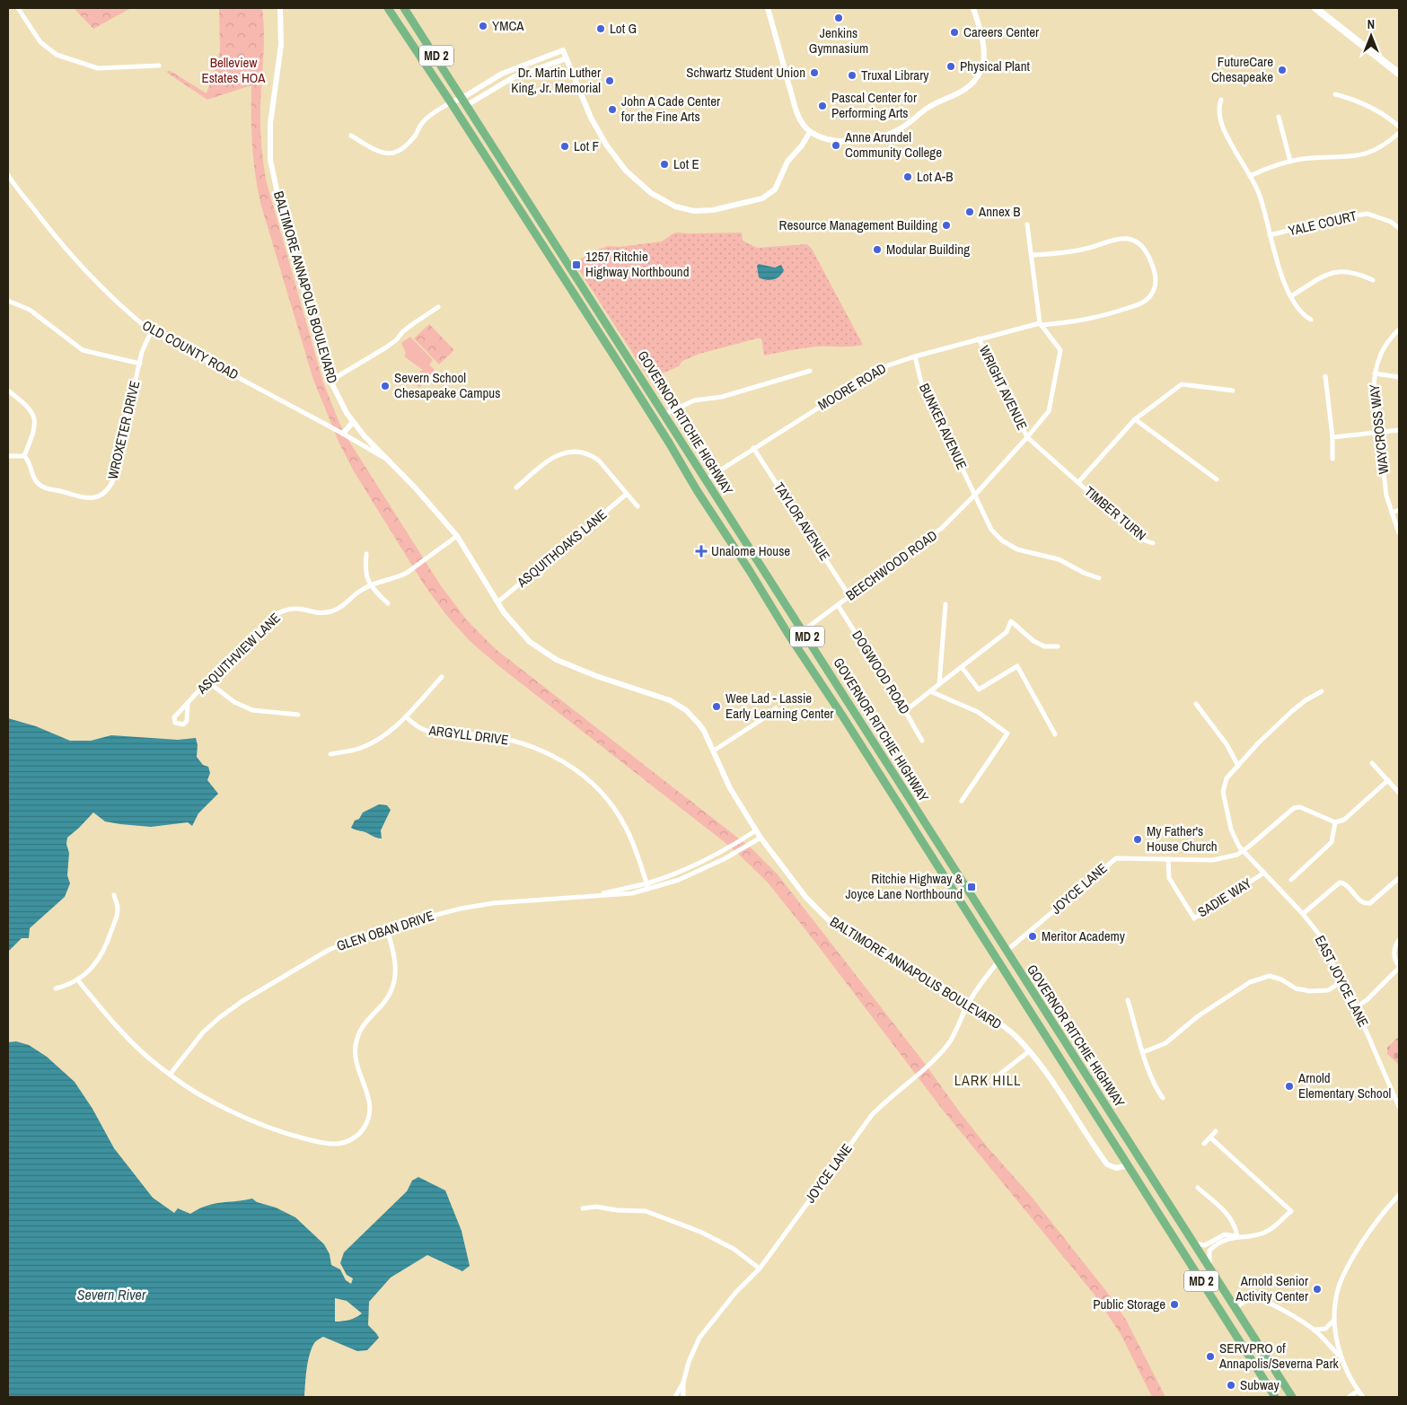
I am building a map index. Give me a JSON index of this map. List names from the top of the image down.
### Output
{
  "streets": {
    "highway": ["MD 2", "GOVERNOR RITCHIE HIGHWAY"],
    "street": [
      "YALE COURT",
      "BALTIMORE ANNAPOLIS BOULEVARD",
      "OLD COUNTY ROAD",
      "MOORE ROAD",
      "WRIGHT AVENUE",
      "BUNKER AVENUE",
      "WAYCROSS WAY",
      "WROXETER DRIVE",
      "TIMBER TURN",
      "TAYLOR AVENUE",
      "ASQUITHOAKS LANE",
      "BEECHWOOD ROAD",
      "ASQUITHVIEW LANE",
      "DOGWOOD ROAD",
      "ARGYLL DRIVE",
      "JOYCE LANE",
      "SADIE WAY",
      "GLEN OBAN DRIVE",
      "EAST JOYCE LANE"
    ]
  },
  "crossings": [
    ["BALTIMORE ANNAPOLIS BOULEVARD", "OLD COUNTY ROAD"],
    ["BALTIMORE ANNAPOLIS BOULEVARD", "GOVERNOR RITCHIE HIGHWAY"],
    ["BALTIMORE ANNAPOLIS BOULEVARD", "ASQUITHOAKS LANE"],
    ["BALTIMORE ANNAPOLIS BOULEVARD", "ASQUITHVIEW LANE"],
    ["BALTIMORE ANNAPOLIS BOULEVARD", "JOYCE LANE"],
    ["BALTIMORE ANNAPOLIS BOULEVARD", "GLEN OBAN DRIVE"],
    ["OLD COUNTY ROAD", "WROXETER DRIVE"],
    ["MOORE ROAD", "WRIGHT AVENUE"],
    ["MOORE ROAD", "GOVERNOR RITCHIE HIGHWAY"],
    ["MOORE ROAD", "BUNKER AVENUE"],
    ["MOORE ROAD", "TAYLOR AVENUE"],
    ["MOORE ROAD", "BEECHWOOD ROAD"],
    ["WRIGHT AVENUE", "TIMBER TURN"],
    ["WRIGHT AVENUE", "BEECHWOOD ROAD"],
    ["GOVERNOR RITCHIE HIGHWAY", "BEECHWOOD ROAD"],
    ["GOVERNOR RITCHIE HIGHWAY", "JOYCE LANE"],
    ["BUNKER AVENUE", "BEECHWOOD ROAD"],
    ["TIMBER TURN", "BEECHWOOD ROAD"],
    ["TAYLOR AVENUE", "BEECHWOOD ROAD"],
    ["BEECHWOOD ROAD", "DOGWOOD ROAD"],
    ["ARGYLL DRIVE", "GLEN OBAN DRIVE"],
    ["JOYCE LANE", "SADIE WAY"],
    ["JOYCE LANE", "EAST JOYCE LANE"],
    ["SADIE WAY", "EAST JOYCE LANE"]
  ],
  "districts": ["LARK HILL"],
  "water": ["Severn River"],
  "parks": ["Belleview Estates HOA"],
  "places": {
    "other": [
      "Jenkins Gymnasium",
      "YMCA",
      "Lot G",
      "Careers Center",
      "Physical Plant",
      "FutureCare Chesapeake",
      "Schwartz Student Union",
      "Truxal Library",
      "Dr. Martin Luther King, Jr. Memorial",
      "Pascal Center for Performing Arts",
      "John A Cade Center for the Fine Arts",
      "Anne Arundel Community College",
      "Lot F",
      "Lot E",
      "Lot A-B",
      "Annex B",
      "Resource Management Building",
      "Modular Building",
      "Severn School Chesapeake Campus",
      "Wee Lad - Lassie Early Learning Center",
      "My Father's House Church",
      "Meritor Academy",
      "Arnold Elementary School",
      "Arnold Senior Activity Center",
      "Public Storage",
      "SERVPRO of Annapolis/Severna Park",
      "Subway"
    ],
    "transit": ["1257 Ritchie Highway Northbound", "Ritchie Highway & Joyce Lane Northbound"],
    "health": ["Unalome House"]
  },
  "north": "top"
}
